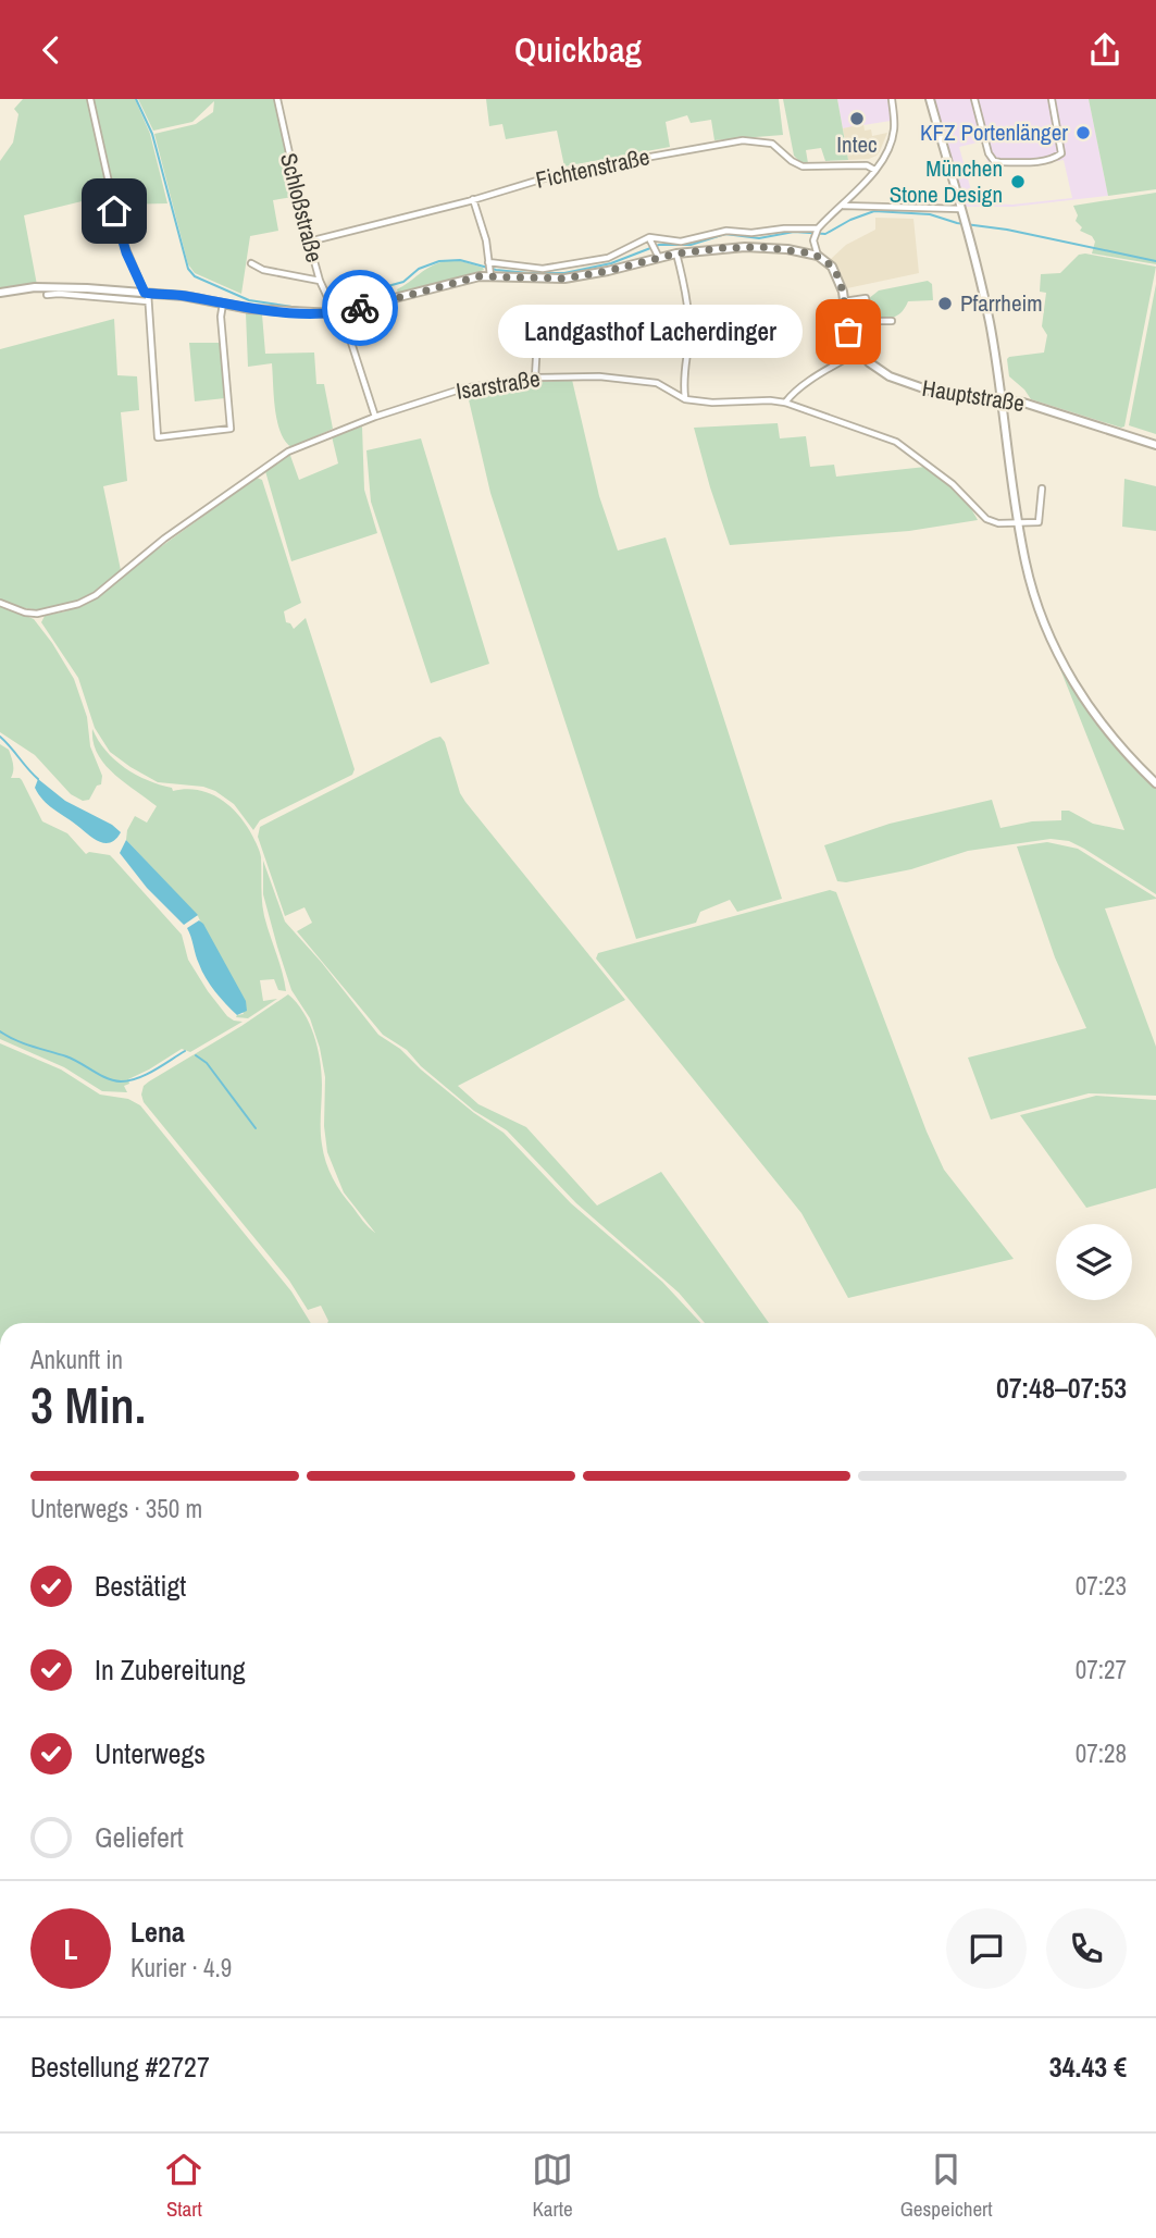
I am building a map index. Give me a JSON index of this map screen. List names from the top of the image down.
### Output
{
  "streets": {
    "main road": ["Hauptstraße"],
    "street": ["Fichtenstraße", "Schloßstraße", "Isarstraße"]
  },
  "crossings": [
    ["Fichtenstraße", "Schloßstraße"],
    ["Schloßstraße", "Isarstraße"]
  ],
  "places": [
    "Intec",
    "KFZ Portenlänger",
    "München Stone Design",
    "Pfarrheim",
    "Landgasthof Lacherdinger"
  ],
  "page": {
    "header": "Quickbag",
    "bubble": "Landgasthof Lacherdinger",
    "heading": ["3 Min.", "Ankunft in", "07:48–07:53"],
    "panel": [
      "Lena",
      "Kurier · 4.9",
      "Bestellung #2727",
      "34.43 €"
    ],
    "bar": "Unterwegs · 350 m",
    "list": [
      ["Bestätigt", "07:23"],
      ["In Zubereitung", "07:27"],
      ["Unterwegs", "07:28"],
      "Geliefert"
    ],
    "round": "L",
    "tabs": ["Start", "Karte", "Gespeichert"]
  }
}
